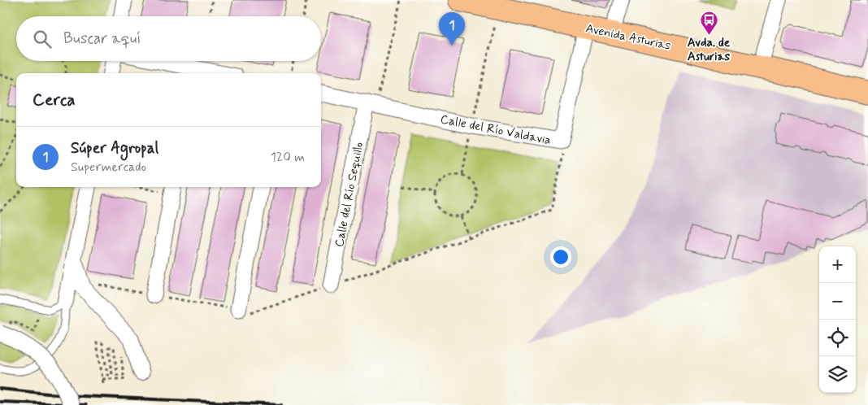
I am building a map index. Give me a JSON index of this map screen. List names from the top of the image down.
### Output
{
  "streets": {
    "main road": ["Avenida Asturias"],
    "street": ["Calle del Río Valdavia", "Calle del Río Sequillo"]
  },
  "crossings": [
    ["Avenida Asturias", "Calle del Río Valdavia"],
    ["Calle del Río Valdavia", "Calle del Río Sequillo"]
  ],
  "places": {
    "bus stop": ["Avda. de Asturias"]
  },
  "page": {
    "pins": "1",
    "search": "Buscar aquí",
    "heading": "Cerca",
    "list": [
      {
        "mark": "1",
        "name": "Súper Agropal",
        "note": "Supermercado",
        "value": "120 m"
      }
    ],
    "map_buttons": ["+", "−"]
  }
}
